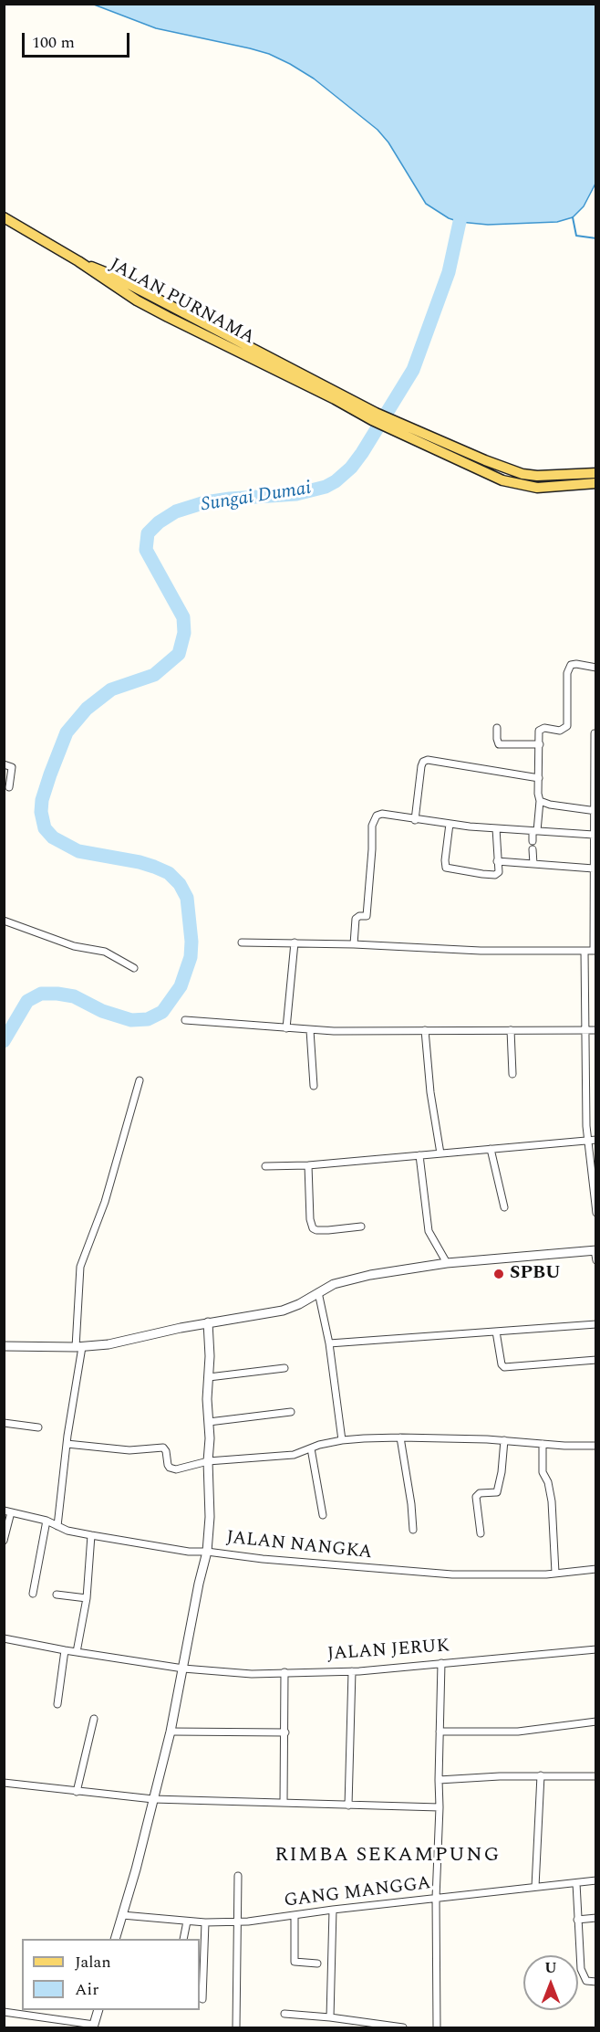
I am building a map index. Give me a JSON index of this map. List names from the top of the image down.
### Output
{
  "streets": {
    "main road": ["JALAN PURNAMA"],
    "street": ["JALAN NANGKA", "JALAN JERUK", "GANG MANGGA"]
  },
  "districts": ["RIMBA SEKAMPUNG"],
  "water": ["Sungai Dumai"],
  "places": ["SPBU"],
  "legend": ["Jalan", "Air"],
  "scale_bar": "100 m",
  "north": "top"
}
